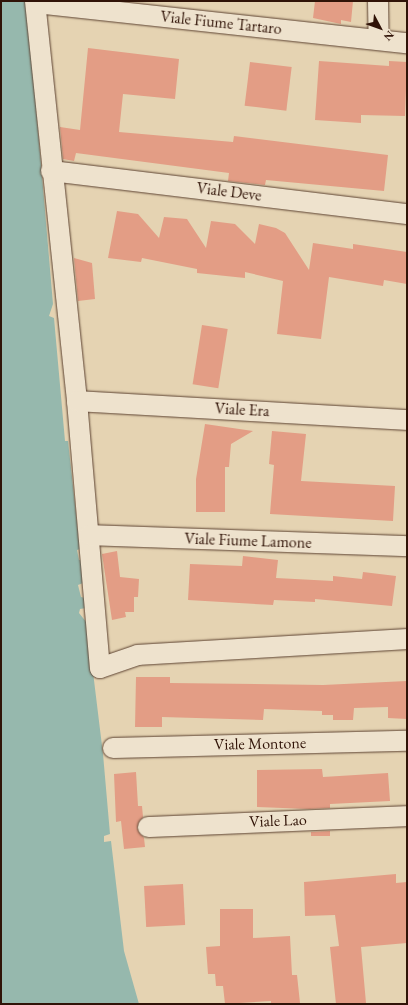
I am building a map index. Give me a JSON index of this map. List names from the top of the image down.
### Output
{
  "streets": {
    "street": [
      "Viale Fiume Tartaro",
      "Viale Deve",
      "Viale Era",
      "Viale Fiume Lamone",
      "Viale Montone",
      "Viale Lao"
    ]
  },
  "north": "bottom right"
}
